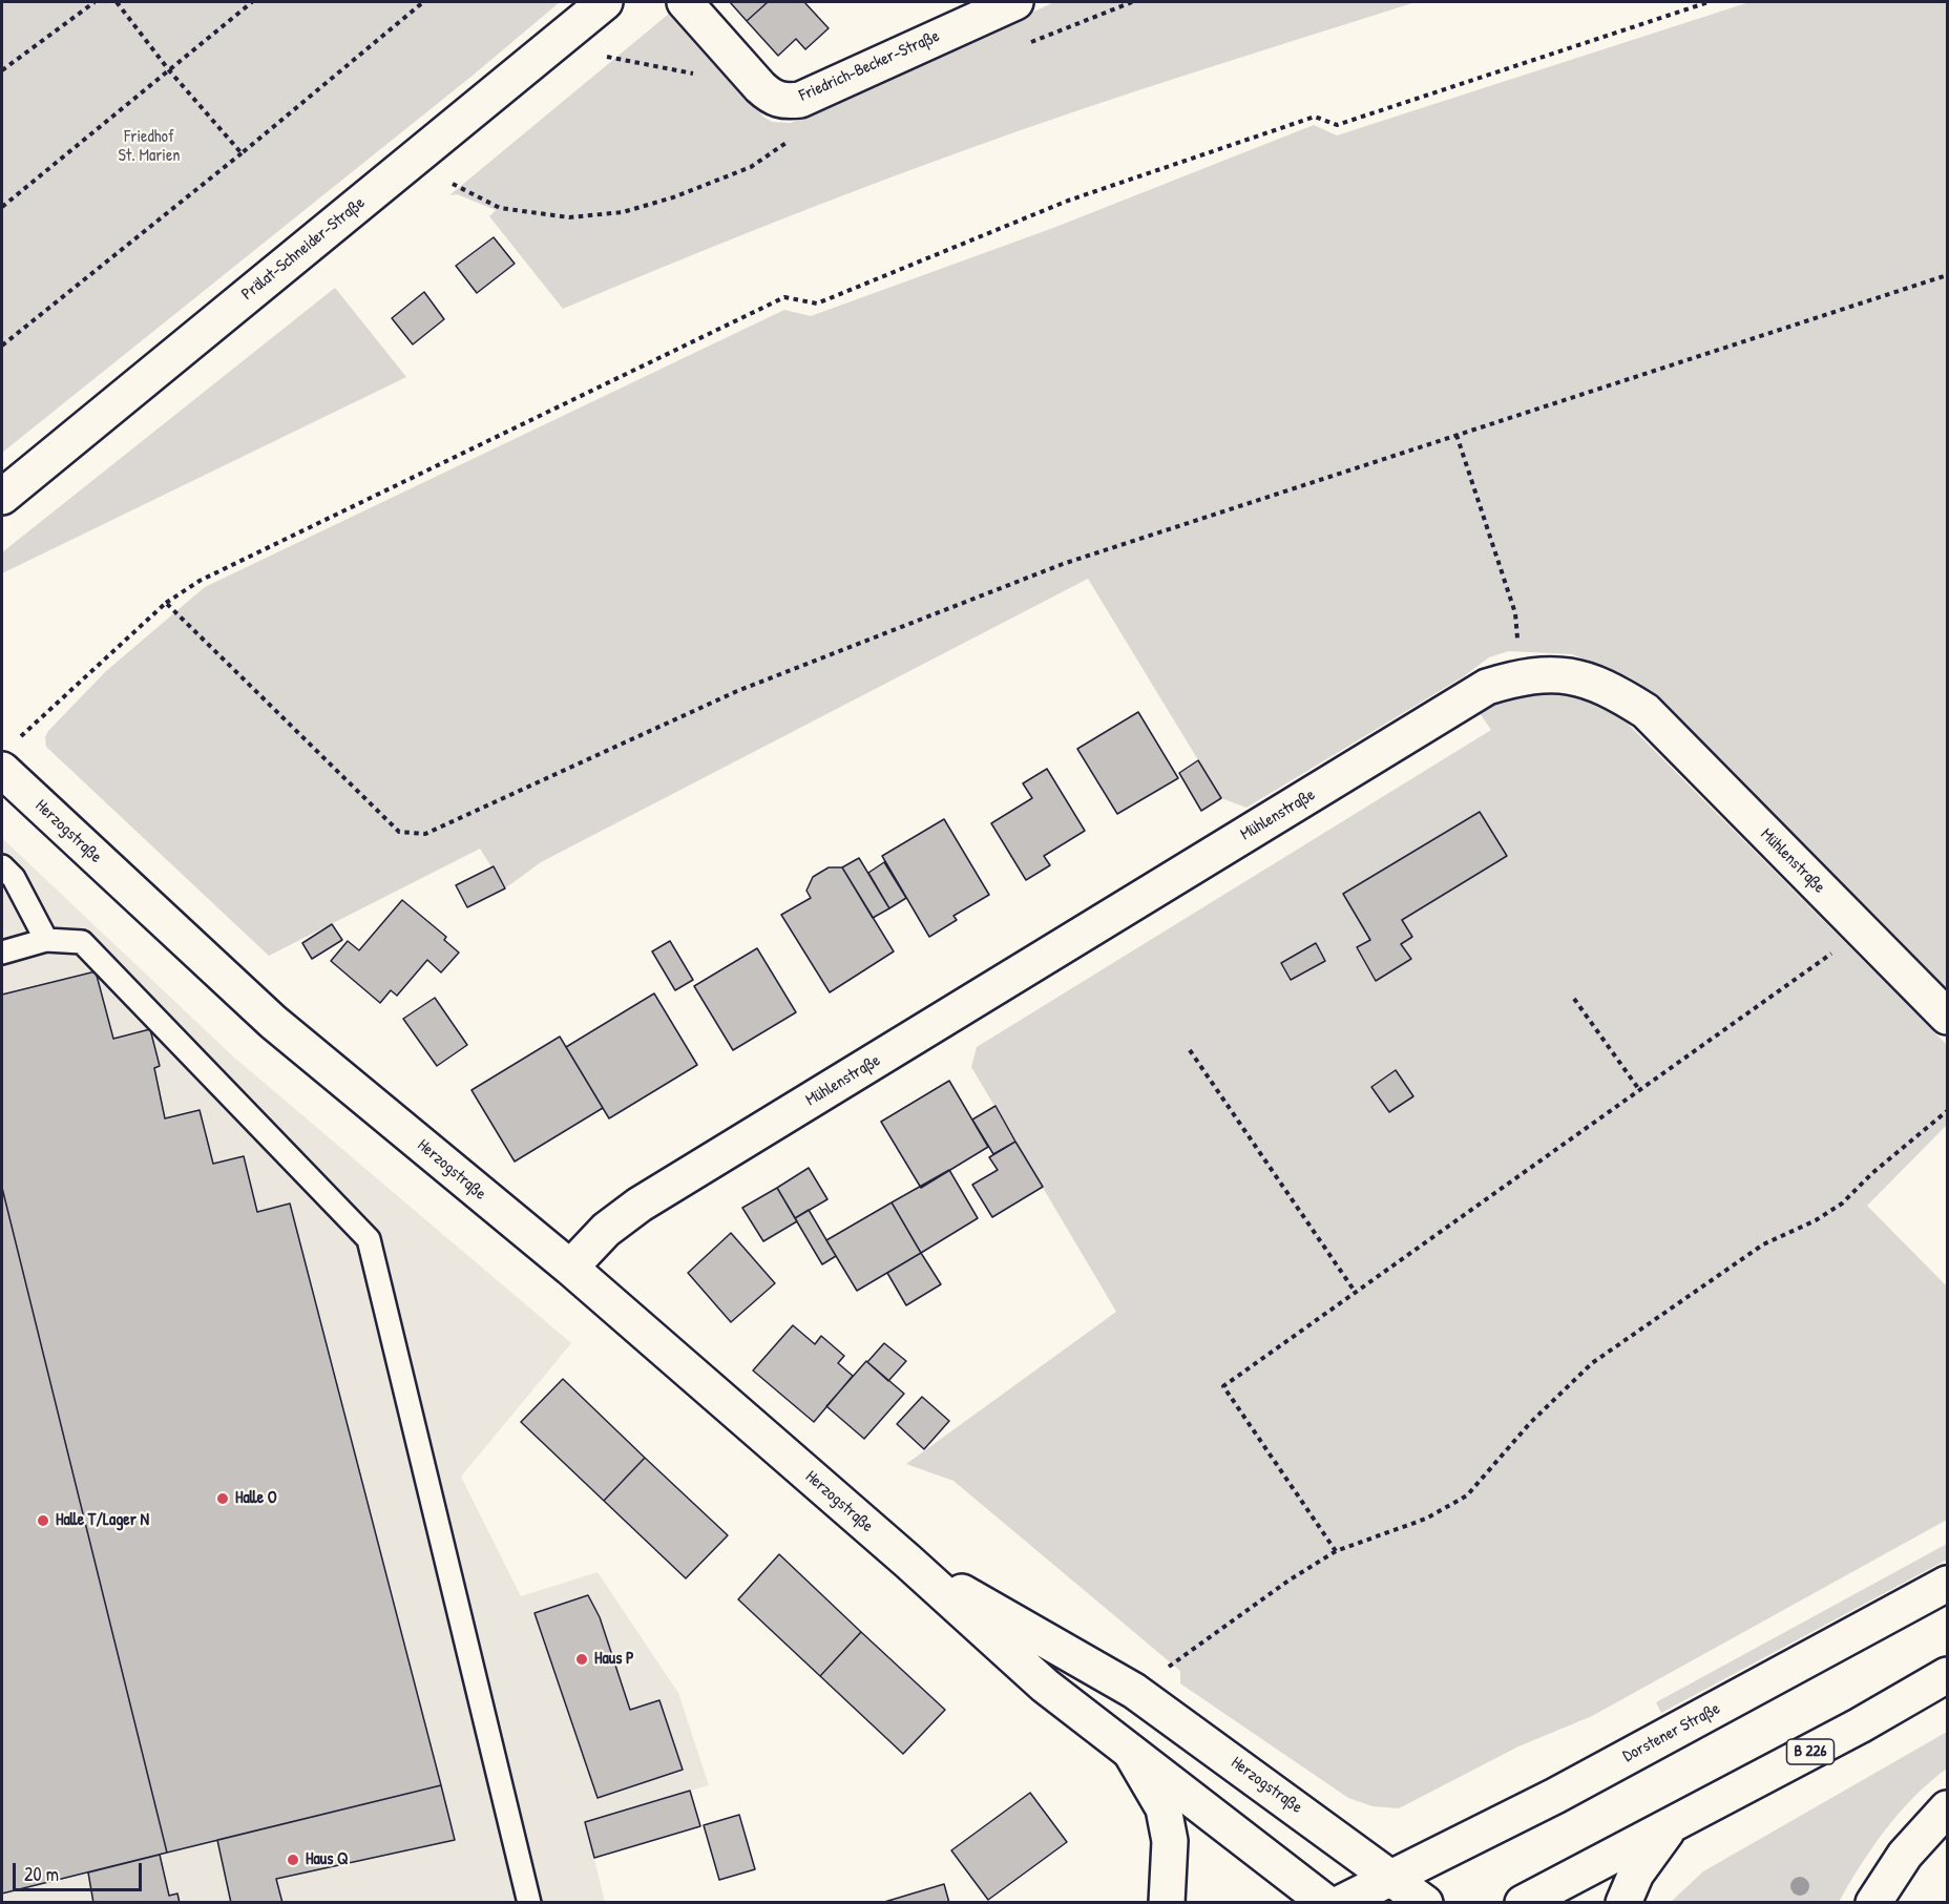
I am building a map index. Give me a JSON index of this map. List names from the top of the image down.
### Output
{
  "streets": {
    "street": [
      "Friedrich-Becker-Straße",
      "Prälat-Schneider-Straße",
      "Mühlenstraße",
      "Herzogstraße",
      "Dorstener Straße",
      "B 226"
    ]
  },
  "crossings": [
    ["Mühlenstraße", "Herzogstraße"],
    ["Herzogstraße", "Dorstener Straße"]
  ],
  "parks": ["Friedhof St. Marien"],
  "places": [
    "Halle O",
    "Halle T/Lager N",
    "Haus P",
    "Haus Q"
  ],
  "scale_bar": "20 m"
}
